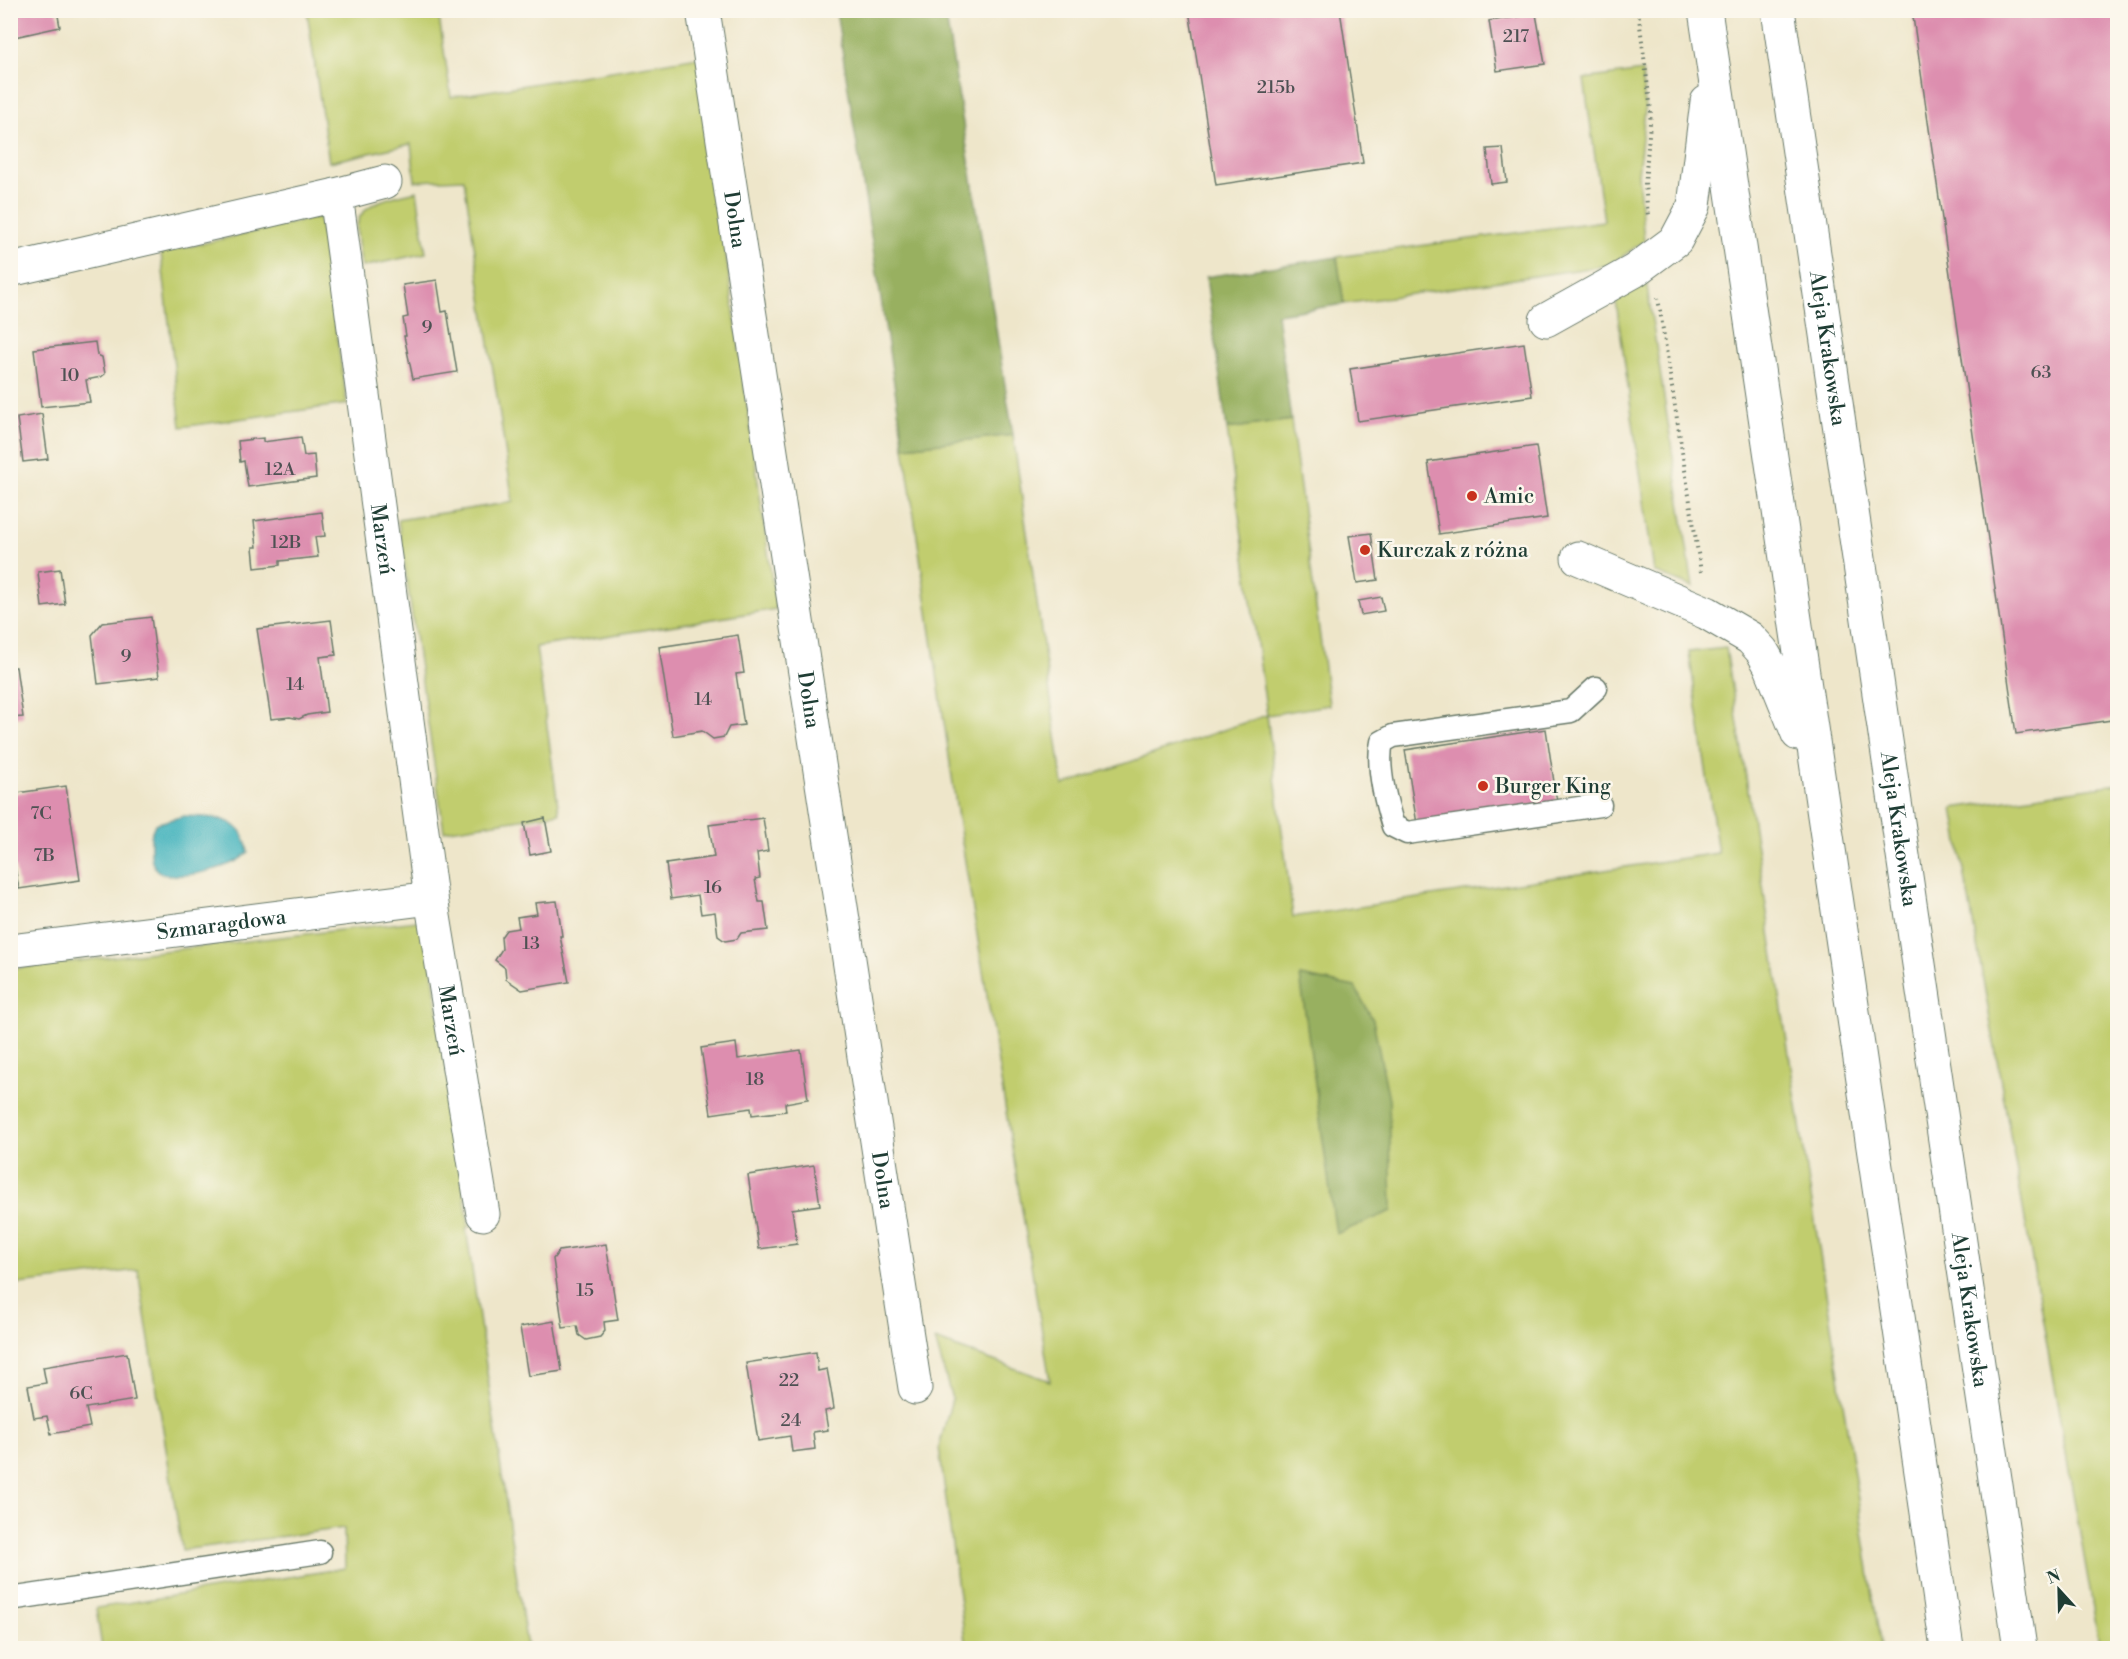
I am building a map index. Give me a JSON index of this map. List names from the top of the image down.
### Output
{
  "streets": {
    "main road": [
      "Dolna",
      "Aleja Krakowska",
      "Marzeń",
      "Szmaragdowa"
    ]
  },
  "crossings": [
    ["Marzeń", "Szmaragdowa"]
  ],
  "places": ["Amic", "Kurczak z różna", "Burger King"],
  "house_numbers": [
    "217",
    "215b",
    "9",
    "63",
    "10",
    "12A",
    "12B",
    "9",
    "14",
    "14",
    "7C",
    "7B",
    "16",
    "13",
    "18",
    "15",
    "22",
    "6C",
    "24"
  ],
  "north": "top"
}
